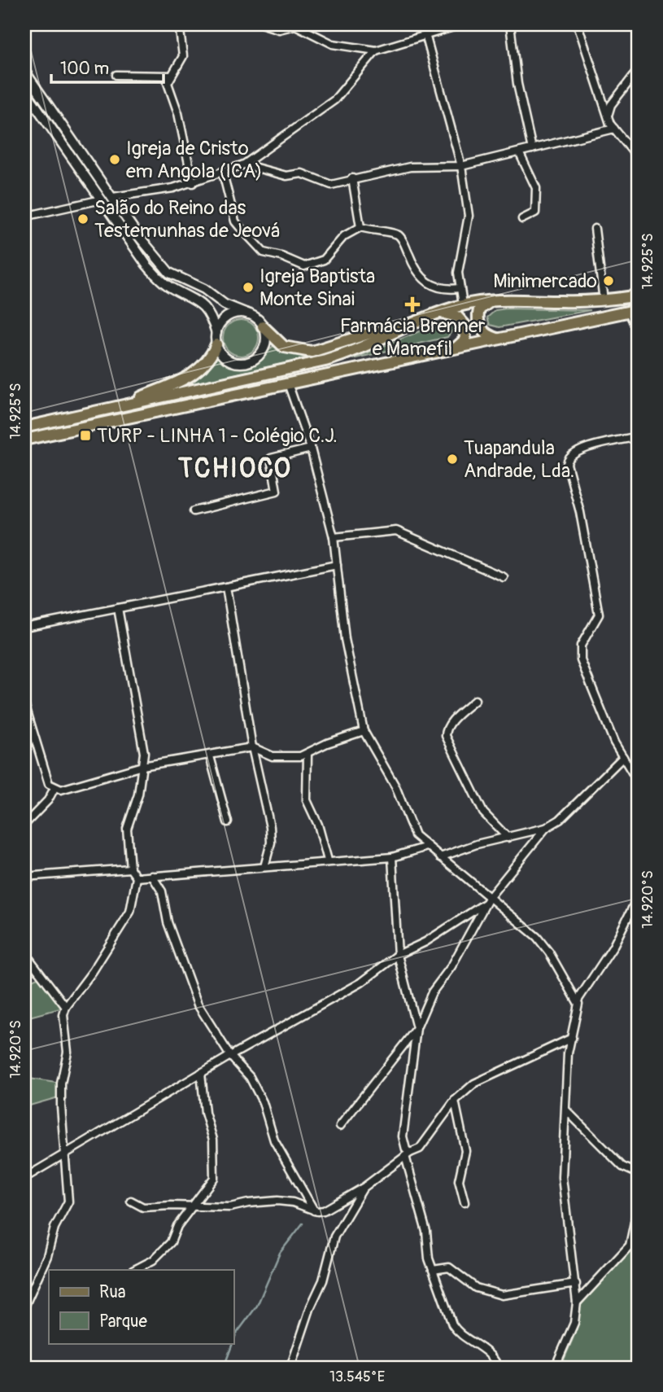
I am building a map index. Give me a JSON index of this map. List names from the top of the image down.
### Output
{
  "districts": ["TCHIOCO"],
  "places": {
    "other": [
      "Igreja de Cristo em Angola (ICA)",
      "Salão do Reino das Testemunhas de Jeová",
      "Minimercado",
      "Igreja Baptista Monte Sinai",
      "Tuapandula Andrade, Lda."
    ],
    "health": ["Farmácia Brenner e Mamefil"],
    "transit": ["TURP - LINHA 1 - Colégio C.J."]
  },
  "legend": ["Rua", "Parque"],
  "scale_bar": "100 m",
  "coordinates": ["14.925°S", "14.920°S", "13.545°E"]
}
